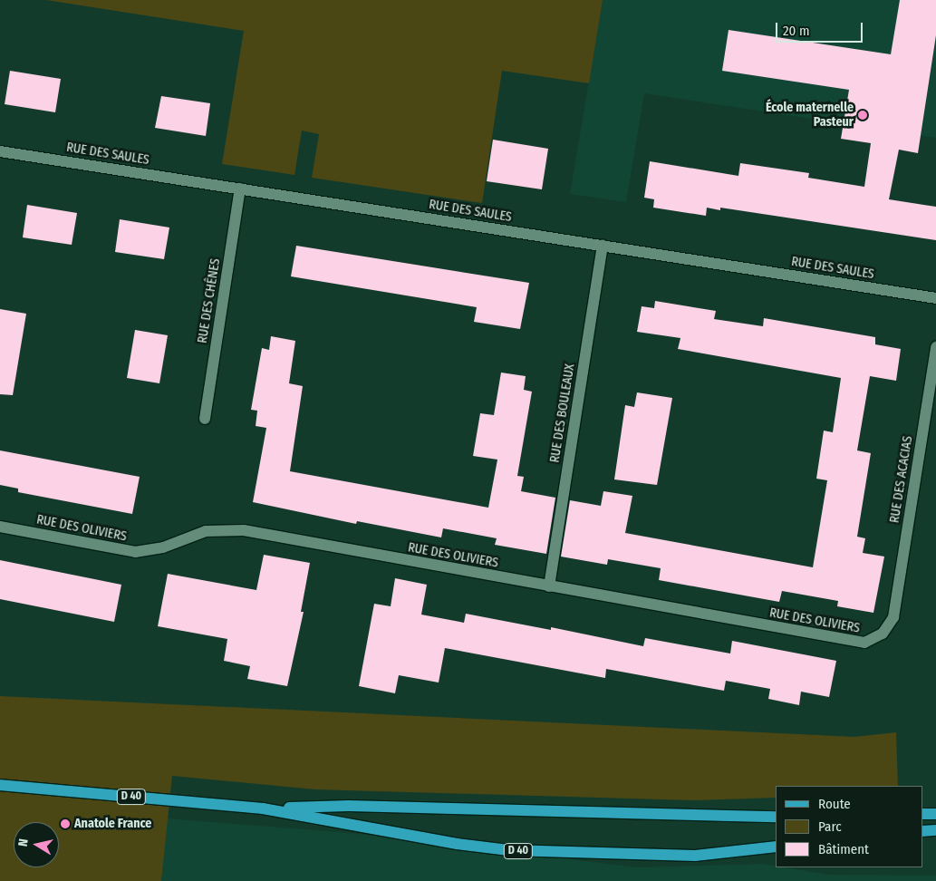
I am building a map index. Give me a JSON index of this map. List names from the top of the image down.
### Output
{
  "streets": {
    "main road": ["D 40"],
    "street": [
      "RUE DES SAULES",
      "RUE DES CHÊNES",
      "RUE DES BOULEAUX",
      "RUE DES ACACIAS",
      "RUE DES OLIVIERS"
    ]
  },
  "crossings": [
    ["RUE DES SAULES", "RUE DES CHÊNES"],
    ["RUE DES SAULES", "RUE DES BOULEAUX"],
    ["RUE DES BOULEAUX", "RUE DES OLIVIERS"],
    ["RUE DES ACACIAS", "RUE DES OLIVIERS"]
  ],
  "places": ["École maternelle Pasteur", "Anatole France"],
  "legend": ["Route", "Parc", "Bâtiment"],
  "scale_bar": "20 m",
  "north": "left"
}
